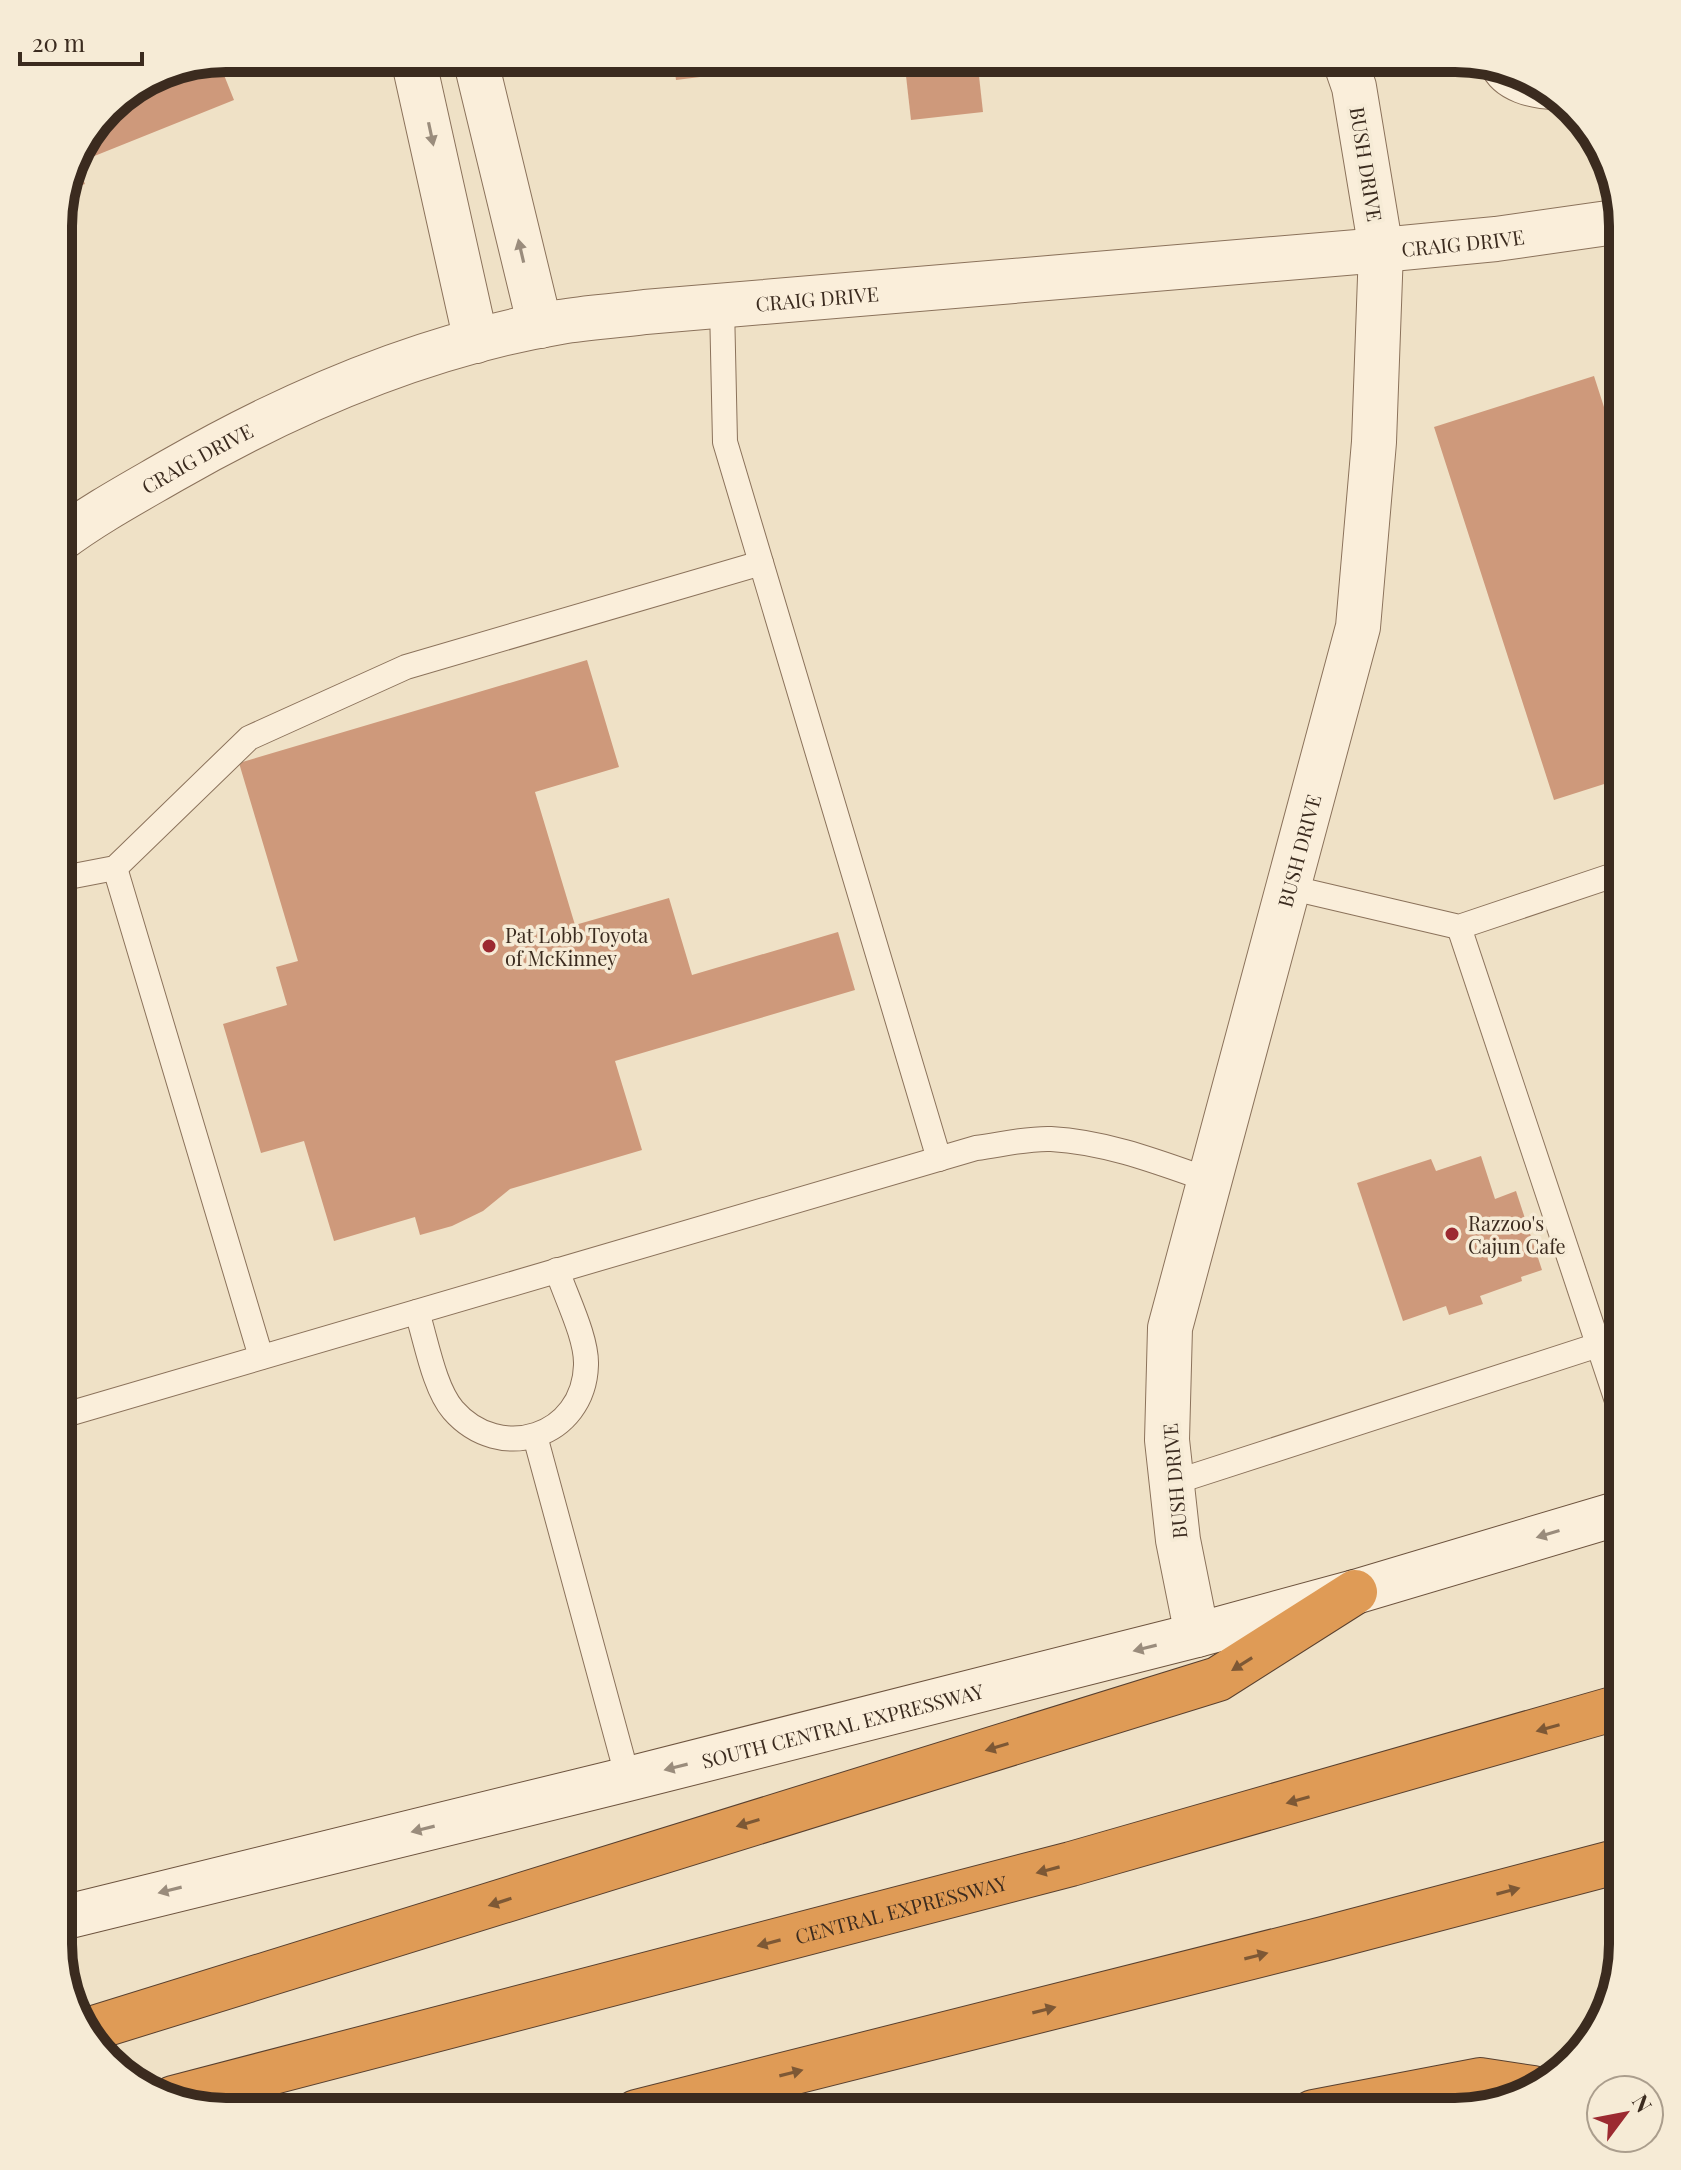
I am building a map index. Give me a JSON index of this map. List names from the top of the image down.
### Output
{
  "streets": {
    "highway": ["CENTRAL EXPRESSWAY"],
    "street": ["BUSH DRIVE", "CRAIG DRIVE", "SOUTH CENTRAL EXPRESSWAY"]
  },
  "crossings": [
    ["BUSH DRIVE", "CRAIG DRIVE"],
    ["BUSH DRIVE", "SOUTH CENTRAL EXPRESSWAY"]
  ],
  "one_way": ["SOUTH CENTRAL EXPRESSWAY"],
  "places": ["Pat Lobb Toyota of McKinney", "Razzoo's Cajun Cafe"],
  "scale_bar": "20 m",
  "north": "top right"
}
